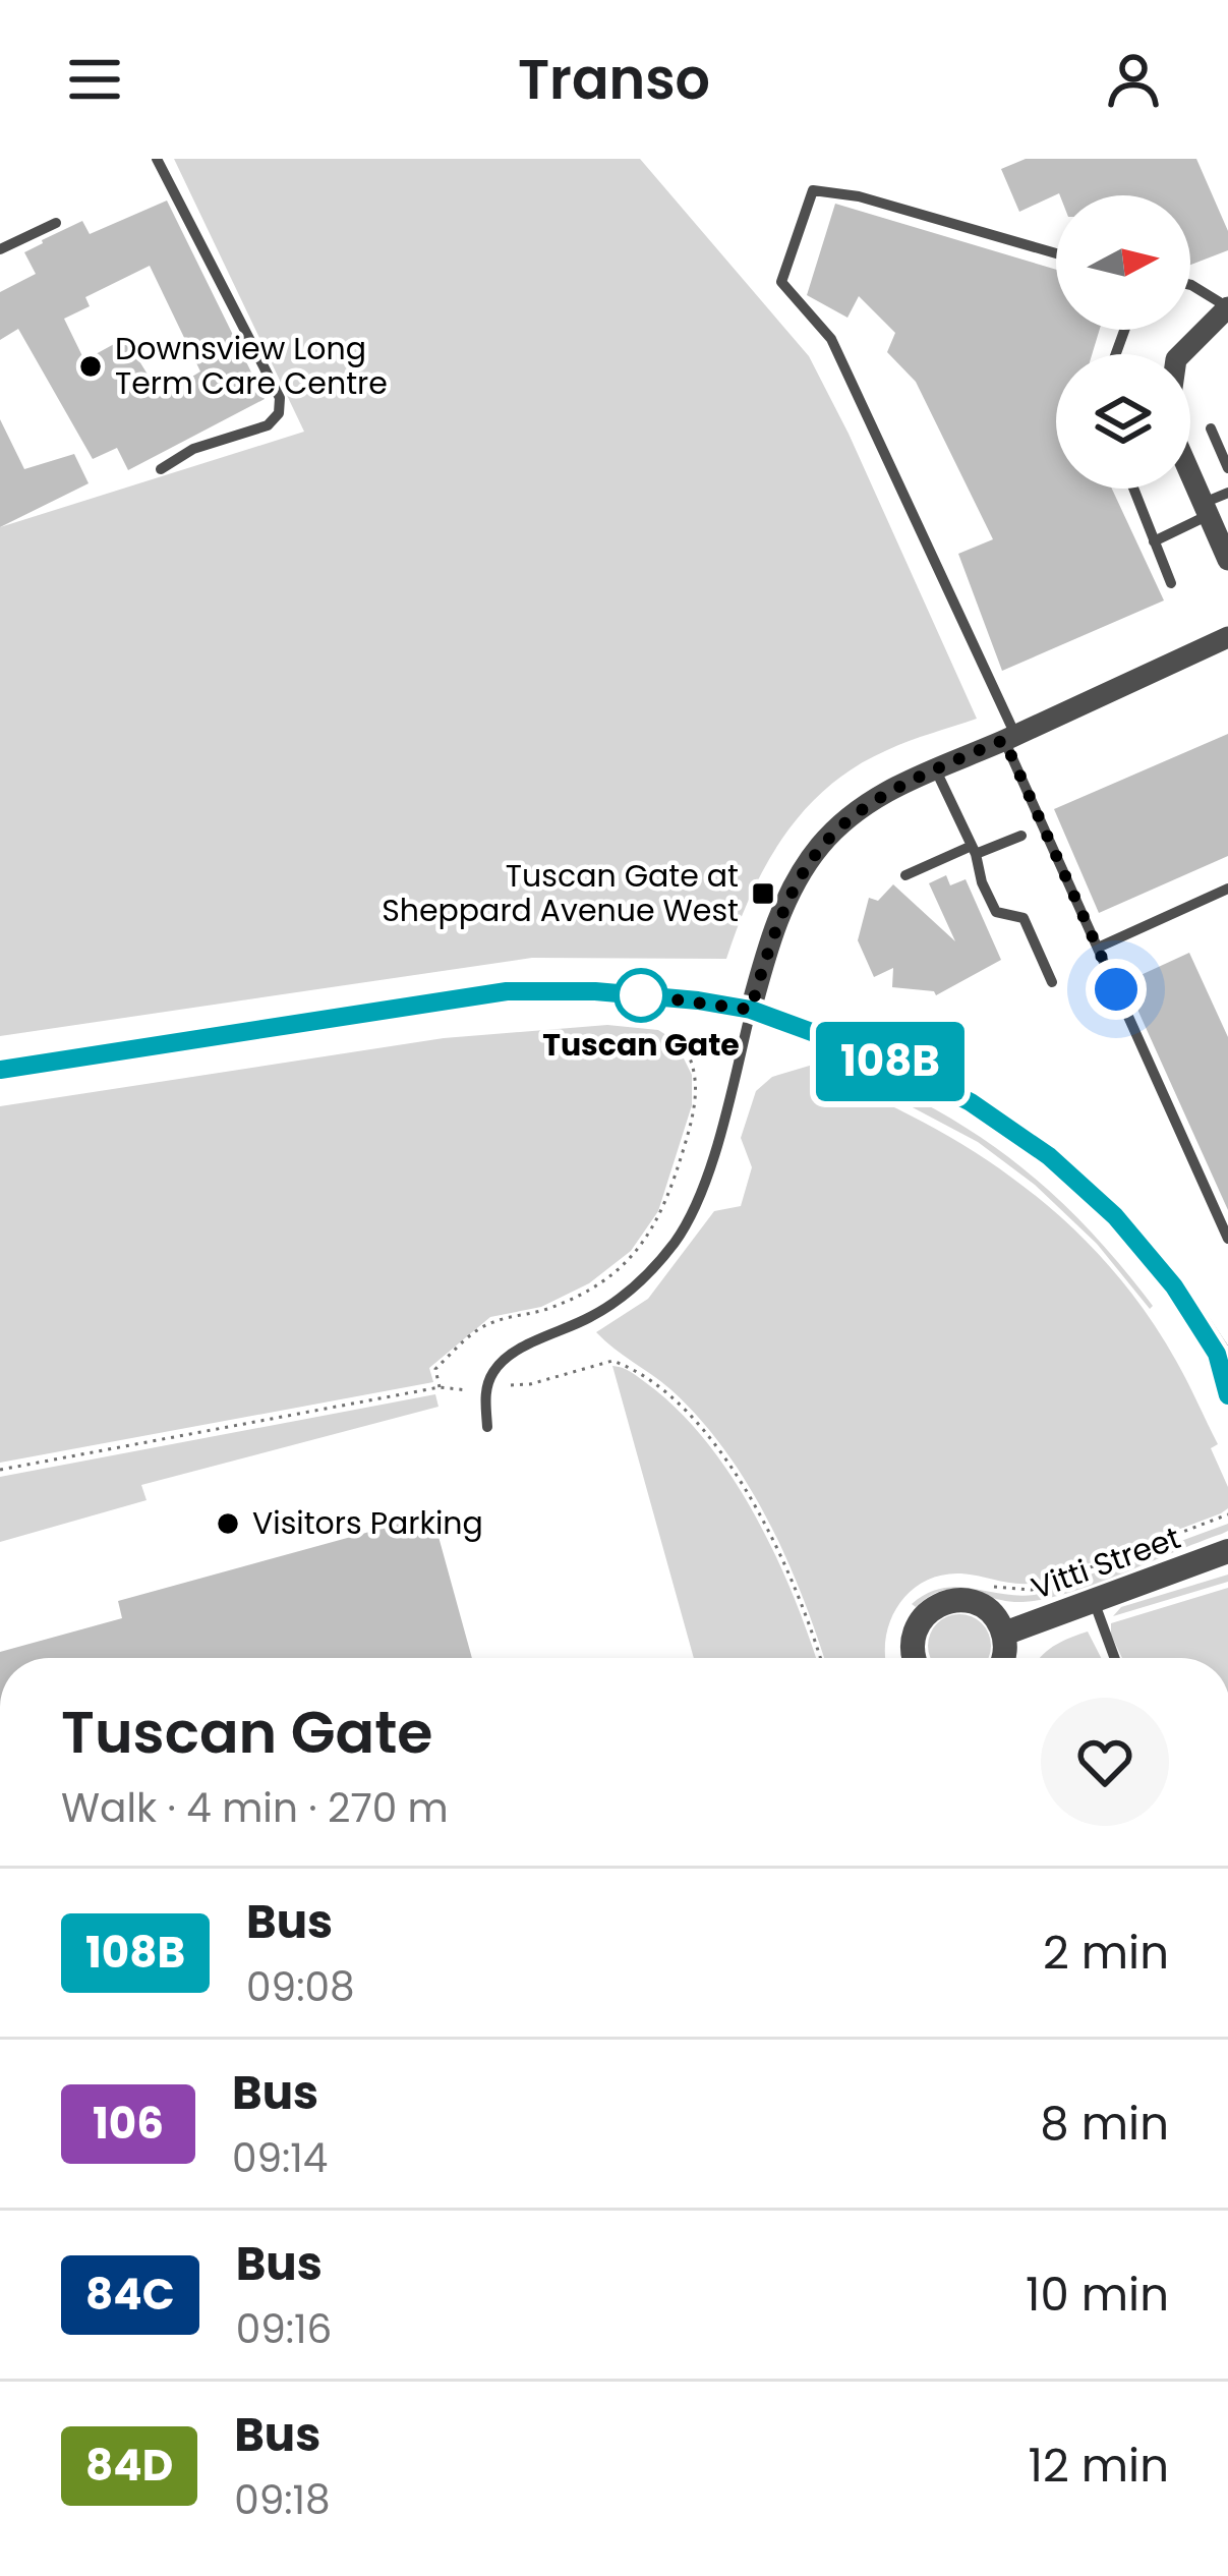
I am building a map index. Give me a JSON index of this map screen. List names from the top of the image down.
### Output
{
  "streets": {
    "street": ["Vitti Street"]
  },
  "places": {
    "other": ["Downsview Long Term Care Centre", "Tuscan Gate", "Visitors Parking"],
    "transit": ["Tuscan Gate at Sheppard Avenue West"]
  },
  "lines": ["bus line 108B"],
  "north": "right",
  "page": {
    "header": "Transo",
    "on_map": "108B",
    "heading": ["Tuscan Gate", "Walk · 4 min · 270 m"],
    "list": [
      {
        "mark": "108B",
        "name": "Bus",
        "note": "09:08",
        "value": "2 min"
      },
      {
        "mark": "106",
        "name": "Bus",
        "note": "09:14",
        "value": "8 min"
      },
      {
        "mark": "84C",
        "name": "Bus",
        "note": "09:16",
        "value": "10 min"
      },
      {
        "mark": "84D",
        "name": "Bus",
        "note": "09:18",
        "value": "12 min"
      }
    ]
  }
}
